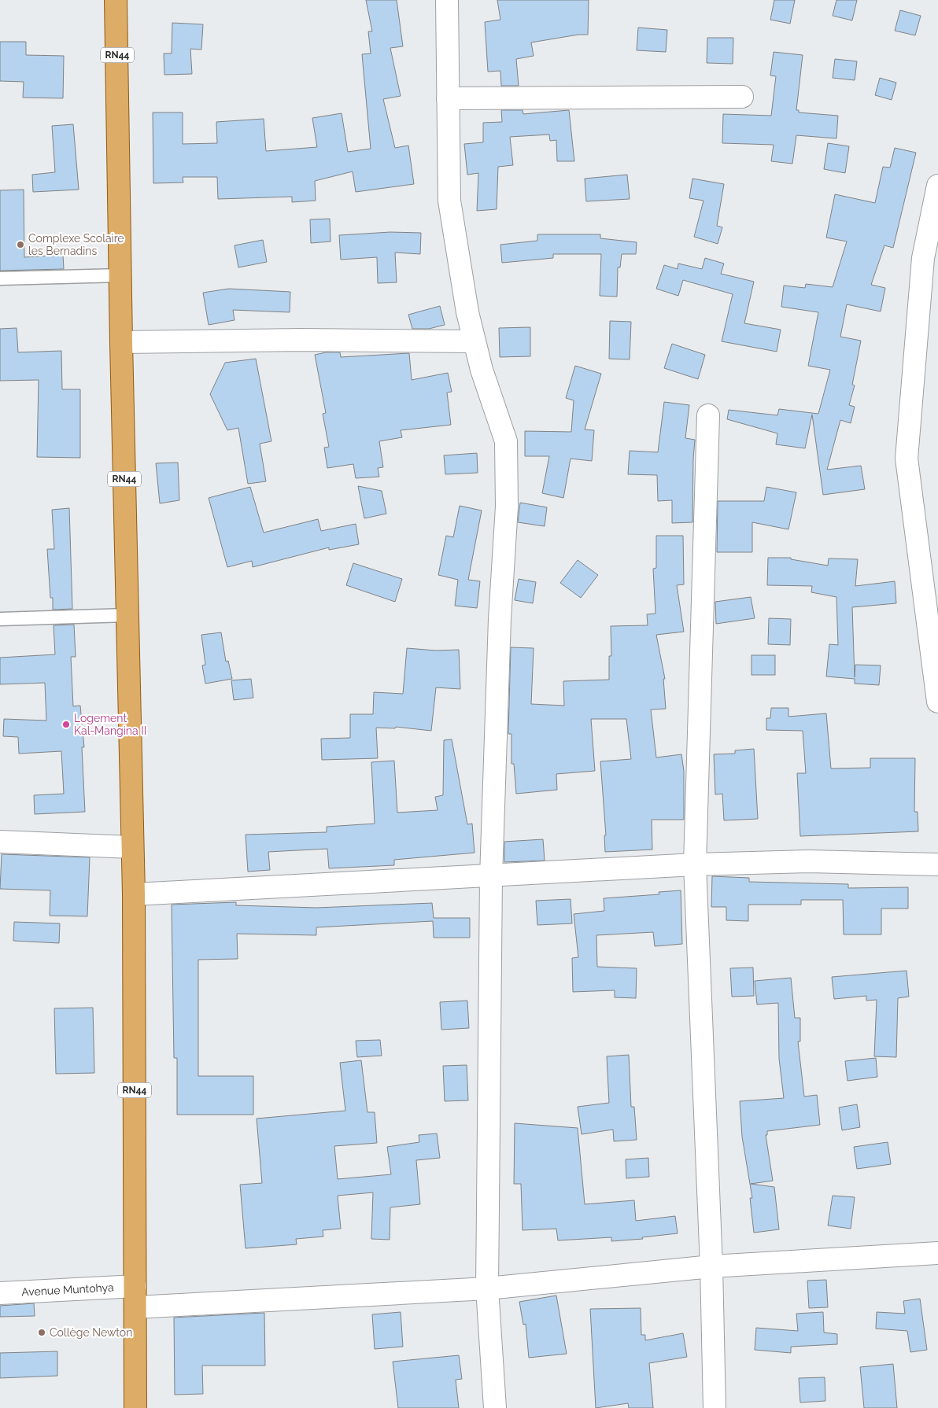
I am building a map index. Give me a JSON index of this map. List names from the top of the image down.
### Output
{
  "streets": {
    "main road": ["RN44"],
    "street": ["Avenue Muntohya"]
  },
  "crossings": [
    ["RN44", "Avenue Muntohya"]
  ],
  "places": ["Complexe Scolaire les Bernadins", "Logement Kal-Mangina II", "Collège Newton"]
}
